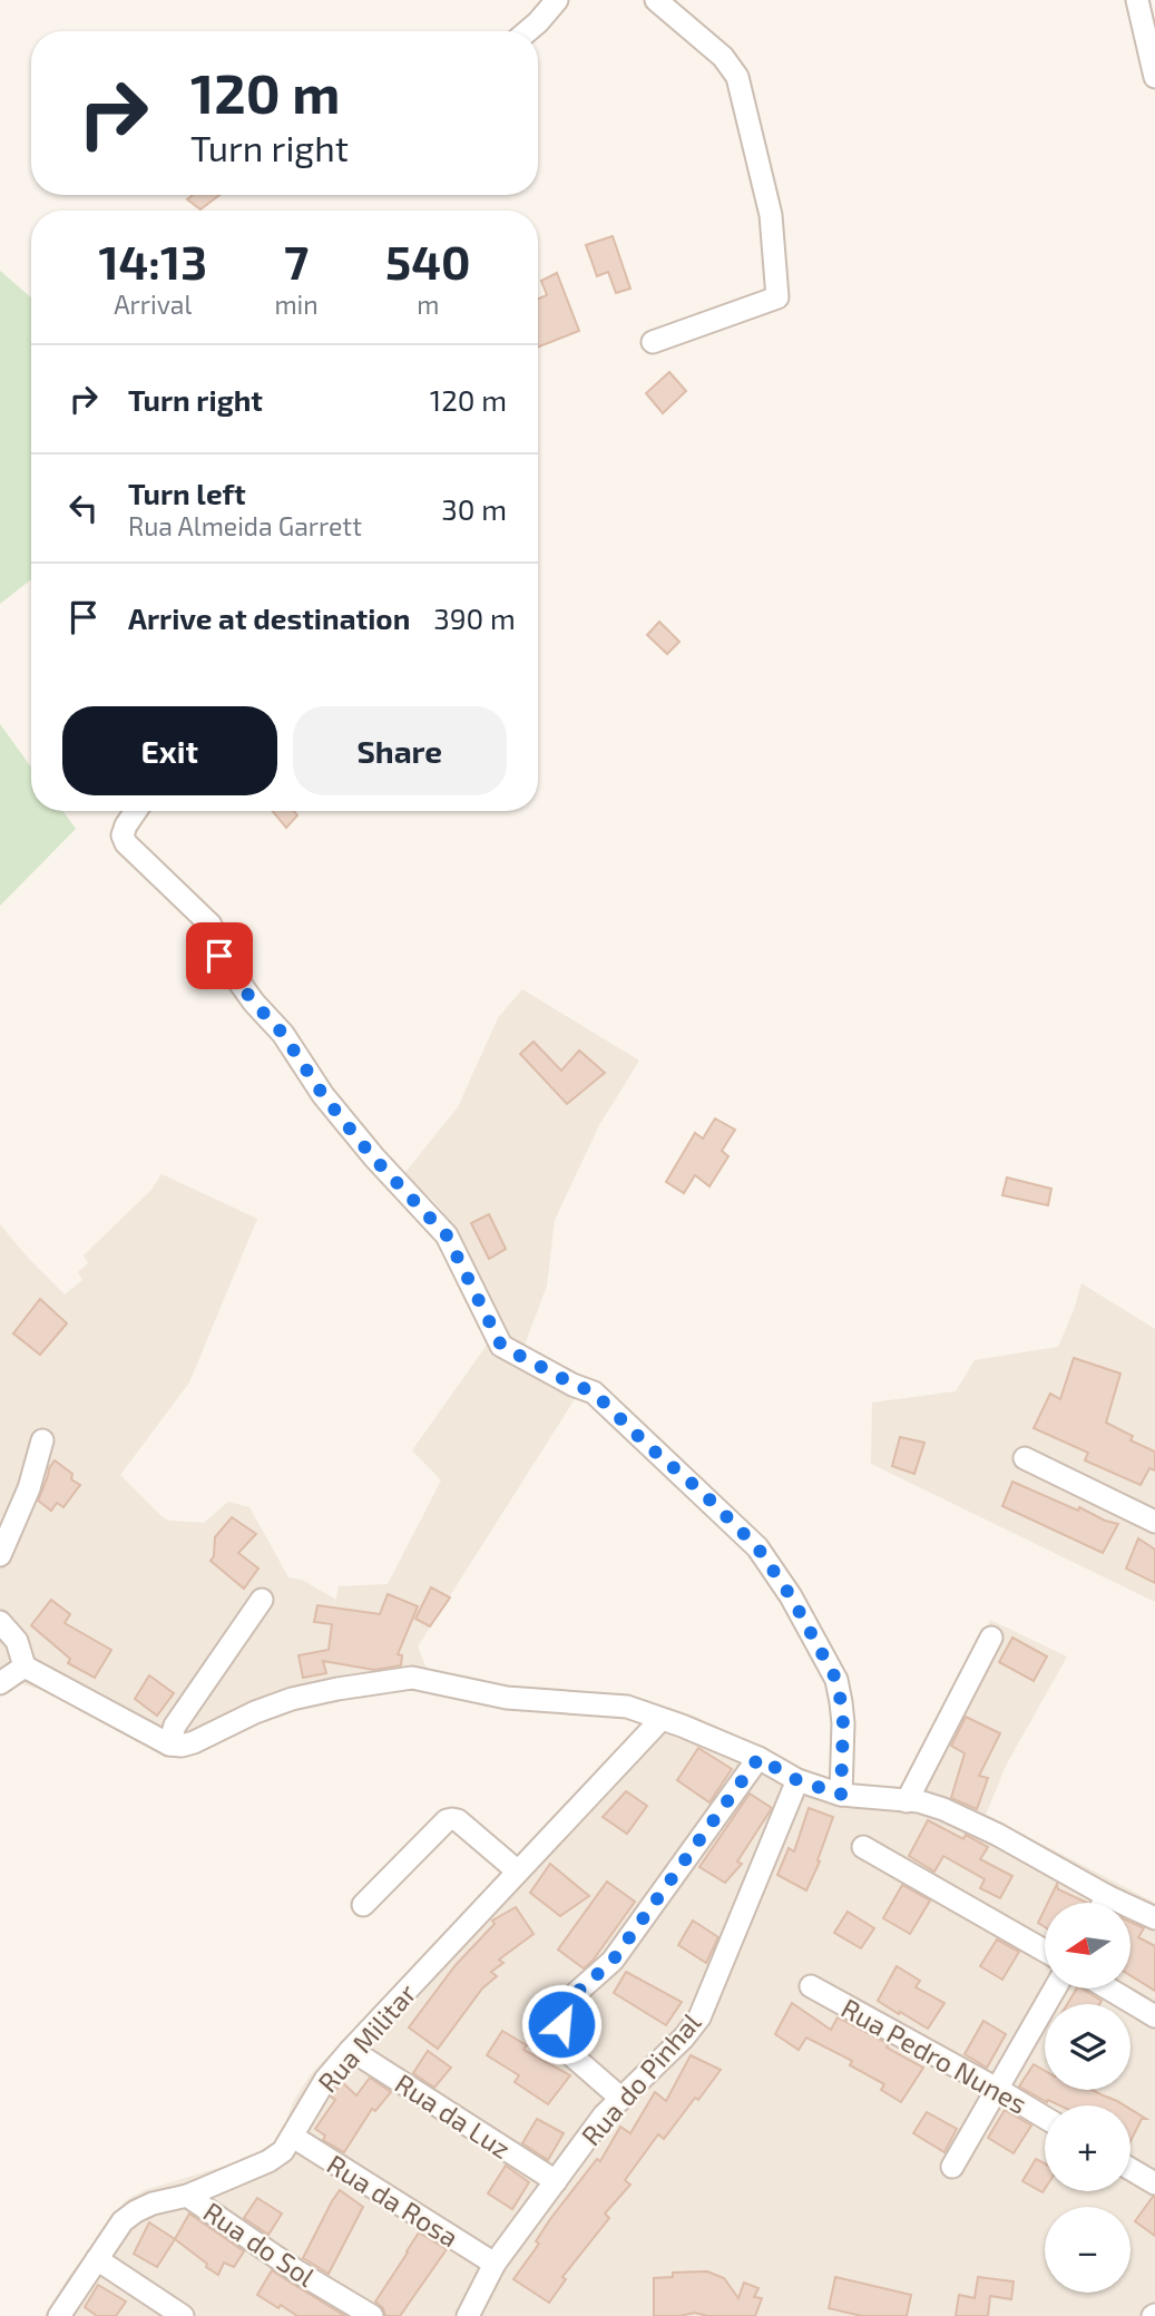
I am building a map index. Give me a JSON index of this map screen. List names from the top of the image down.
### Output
{
  "streets": {
    "street": [
      "Rua Militar",
      "Rua Pedro Nunes",
      "Rua do Pinhal",
      "Rua da Luz",
      "Rua da Rosa",
      "Rua do Sol"
    ]
  },
  "crossings": [
    ["Rua Militar", "Rua da Luz"],
    ["Rua Militar", "Rua da Rosa"],
    ["Rua Militar", "Rua do Sol"],
    ["Rua do Pinhal", "Rua da Luz"],
    ["Rua do Pinhal", "Rua da Rosa"]
  ],
  "north": "left",
  "page": {
    "turn": ["120 m", "Turn right"],
    "eta": [
      "14:13",
      "Arrival",
      "7",
      "min",
      "540",
      "m"
    ],
    "list": [
      {
        "name": "Turn right",
        "value": "120 m"
      },
      {
        "name": "Turn left",
        "note": "Rua Almeida Garrett",
        "value": "30 m"
      },
      {
        "name": "Arrive at destination",
        "value": "390 m"
      }
    ],
    "buttons": ["Exit", "Share"],
    "map_buttons": ["+", "−"]
  }
}
